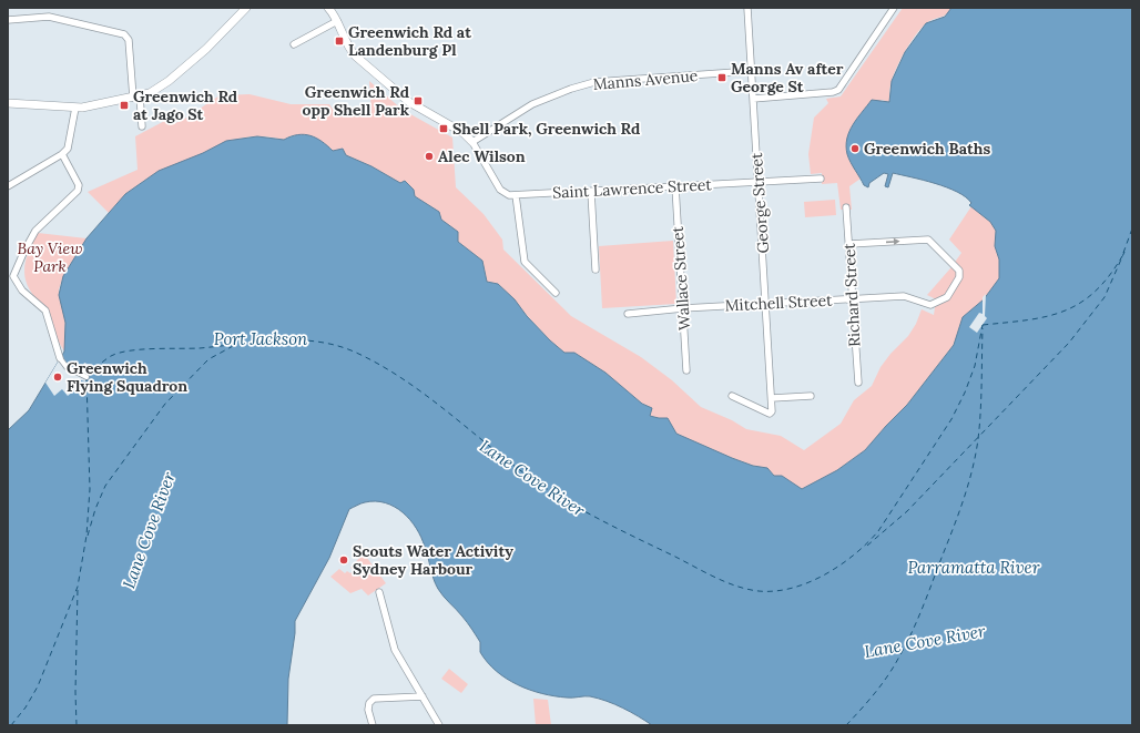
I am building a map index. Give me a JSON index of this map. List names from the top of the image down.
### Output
{
  "streets": {
    "street": [
      "Manns Avenue",
      "Saint Lawrence Street",
      "George Street",
      "Wallace Street",
      "Richard Street",
      "Mitchell Street"
    ]
  },
  "crossings": [
    ["Manns Avenue", "George Street"],
    ["Saint Lawrence Street", "George Street"],
    ["Saint Lawrence Street", "Wallace Street"],
    ["George Street", "Mitchell Street"],
    ["Wallace Street", "Mitchell Street"],
    ["Richard Street", "Mitchell Street"]
  ],
  "water": ["Port Jackson", "Lane Cove River", "Parramatta River"],
  "parks": ["Bay View Park"],
  "places": {
    "transit": [
      "Greenwich Rd at Landenburg Pl",
      "Manns Av after George St",
      "Greenwich Rd opp Shell Park",
      "Greenwich Rd at Jago St",
      "Shell Park, Greenwich Rd"
    ],
    "other": [
      "Greenwich Baths",
      "Alec Wilson",
      "Greenwich Flying Squadron",
      "Scouts Water Activity Sydney Harbour"
    ]
  }
}
